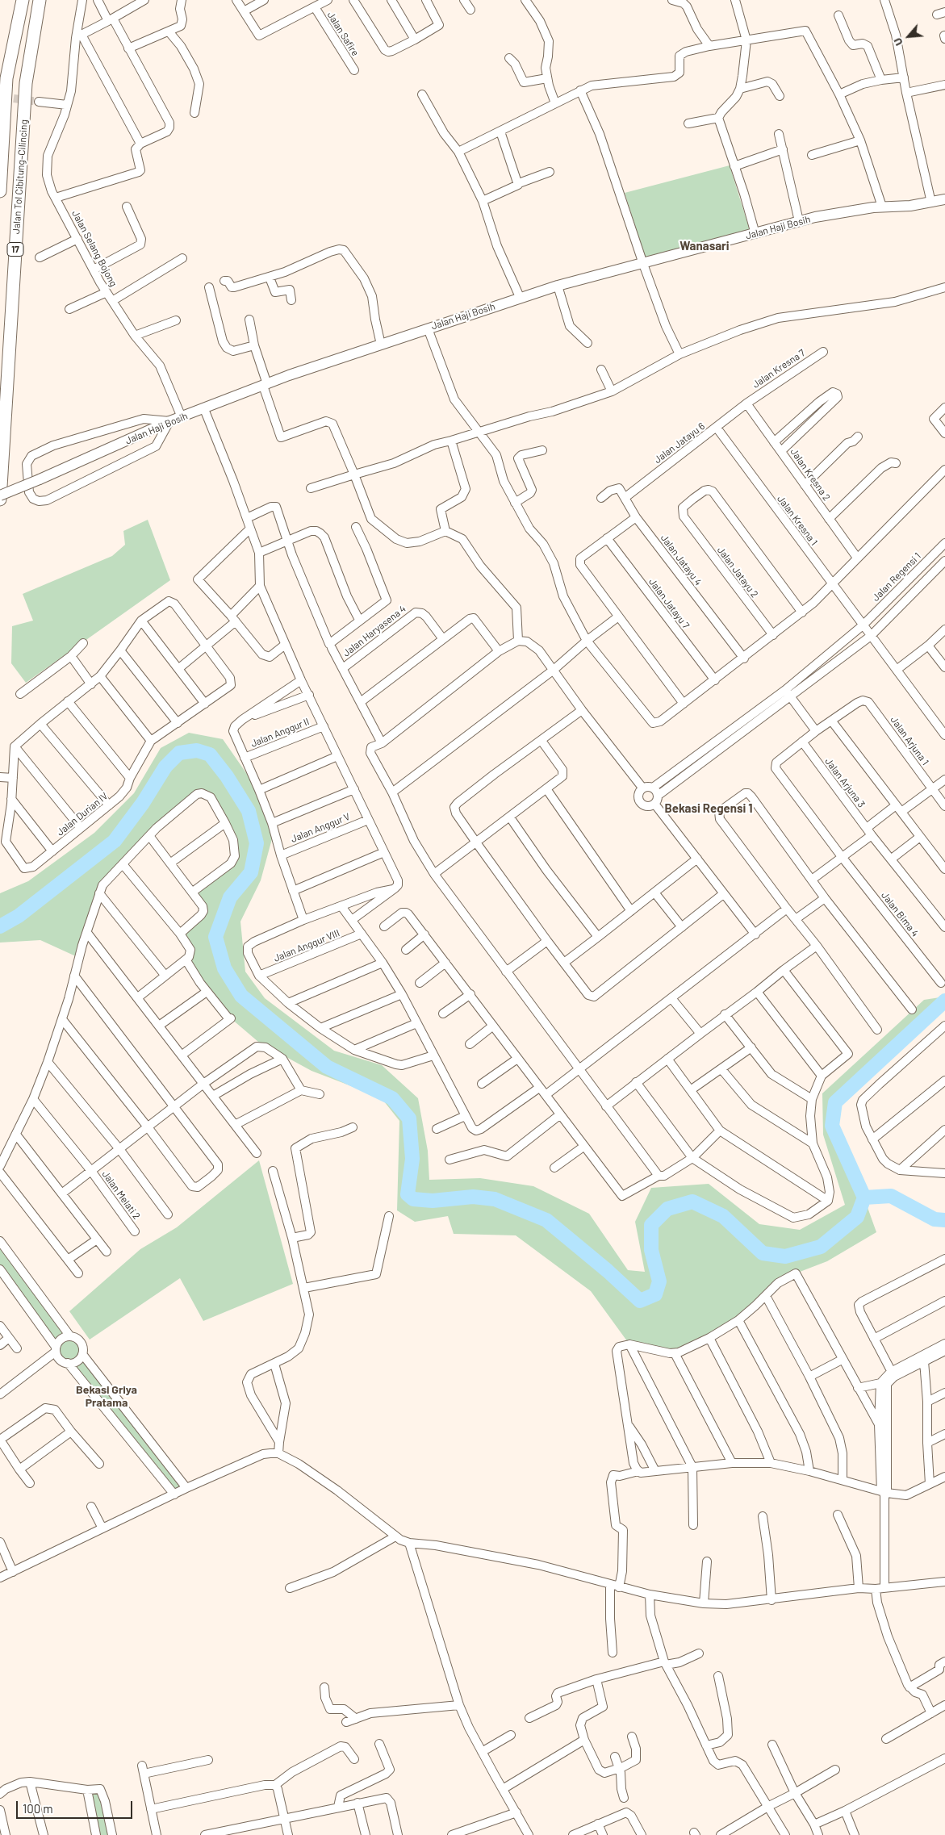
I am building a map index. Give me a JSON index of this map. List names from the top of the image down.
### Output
{
  "streets": {
    "highway": ["Jalan Tol Cibitung–Cilincing", "17"],
    "main road": ["Jalan Haji Bosih"],
    "street": [
      "Jalan Safire",
      "Jalan Selang Bojong",
      "Jalan Kresna 7",
      "Jalan Jatayu 6",
      "Jalan Kresna 2",
      "Jalan Kresna 1",
      "Jalan Jatayu 4",
      "Jalan Jatayu 2",
      "Jalan Regensi 1",
      "Jalan Jatayu 7",
      "Jalan Haryasena 4",
      "Jalan Anggur II",
      "Jalan Arjuna 1",
      "Jalan Arjuna 3",
      "Jalan Durian IV",
      "Jalan Anggur V",
      "Jalan Bima 4",
      "Jalan Anggur VIII",
      "Jalan Melati 2"
    ]
  },
  "crossings": [
    ["Jalan Haji Bosih", "Jalan Selang Bojong"],
    ["Jalan Kresna 7", "Jalan Jatayu 6"],
    ["Jalan Kresna 7", "Jalan Kresna 2"],
    ["Jalan Jatayu 6", "Jalan Kresna 2"],
    ["Jalan Jatayu 6", "Jalan Kresna 1"],
    ["Jalan Jatayu 6", "Jalan Jatayu 4"],
    ["Jalan Kresna 1", "Jalan Regensi 1"],
    ["Jalan Arjuna 1", "Jalan Bima 4"],
    ["Jalan Arjuna 3", "Jalan Bima 4"]
  ],
  "districts": ["Wanasari", "Bekasi Regensi 1", "Bekasi Griya Pratama"],
  "scale_bar": "100 m",
  "north": "bottom left"
}
